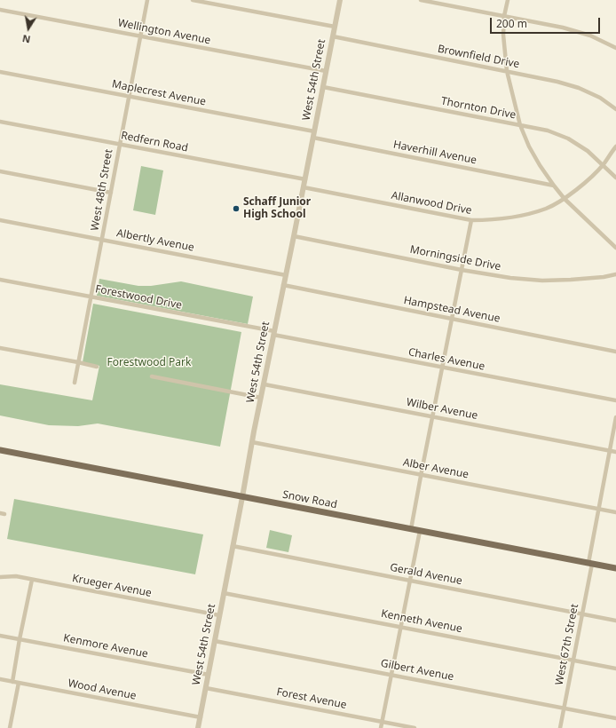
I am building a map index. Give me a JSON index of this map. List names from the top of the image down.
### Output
{
  "streets": {
    "main road": ["Snow Road"],
    "street": [
      "Wellington Avenue",
      "Brownfield Drive",
      "West 54th Street",
      "Maplecrest Avenue",
      "Thornton Drive",
      "Redfern Road",
      "Haverhill Avenue",
      "West 48th Street",
      "Allanwood Drive",
      "Albertly Avenue",
      "Morningside Drive",
      "Forestwood Drive",
      "Hampstead Avenue",
      "Charles Avenue",
      "Wilber Avenue",
      "Alber Avenue",
      "Gerald Avenue",
      "Krueger Avenue",
      "Kenneth Avenue",
      "West 67th Street",
      "Kenmore Avenue",
      "Gilbert Avenue",
      "Wood Avenue",
      "Forest Avenue"
    ]
  },
  "crossings": [
    ["Wellington Avenue", "West 54th Street"],
    ["Wellington Avenue", "West 48th Street"],
    ["Brownfield Drive", "West 54th Street"],
    ["West 54th Street", "Maplecrest Avenue"],
    ["West 54th Street", "Thornton Drive"],
    ["West 54th Street", "Redfern Road"],
    ["West 54th Street", "Haverhill Avenue"],
    ["West 54th Street", "Allanwood Drive"],
    ["West 54th Street", "Albertly Avenue"],
    ["West 54th Street", "Morningside Drive"],
    ["West 54th Street", "Forestwood Drive"],
    ["West 54th Street", "Hampstead Avenue"],
    ["West 54th Street", "Charles Avenue"],
    ["West 54th Street", "Wilber Avenue"],
    ["West 54th Street", "Alber Avenue"],
    ["West 54th Street", "Snow Road"],
    ["West 54th Street", "Gerald Avenue"],
    ["West 54th Street", "Krueger Avenue"],
    ["West 54th Street", "Kenneth Avenue"],
    ["West 54th Street", "Kenmore Avenue"],
    ["West 54th Street", "Gilbert Avenue"],
    ["West 54th Street", "Wood Avenue"],
    ["West 54th Street", "Forest Avenue"],
    ["Maplecrest Avenue", "West 48th Street"],
    ["Thornton Drive", "Allanwood Drive"],
    ["Redfern Road", "West 48th Street"],
    ["West 48th Street", "Albertly Avenue"],
    ["West 48th Street", "Forestwood Drive"],
    ["Forestwood Drive", "Charles Avenue"],
    ["Wilber Avenue", "West 67th Street"],
    ["Alber Avenue", "West 67th Street"],
    ["Snow Road", "West 67th Street"],
    ["Gerald Avenue", "West 67th Street"],
    ["Kenneth Avenue", "West 67th Street"],
    ["West 67th Street", "Gilbert Avenue"]
  ],
  "parks": ["Forestwood Park"],
  "places": ["Schaff Junior High School"],
  "scale_bar": "200 m",
  "north": "bottom"
}
